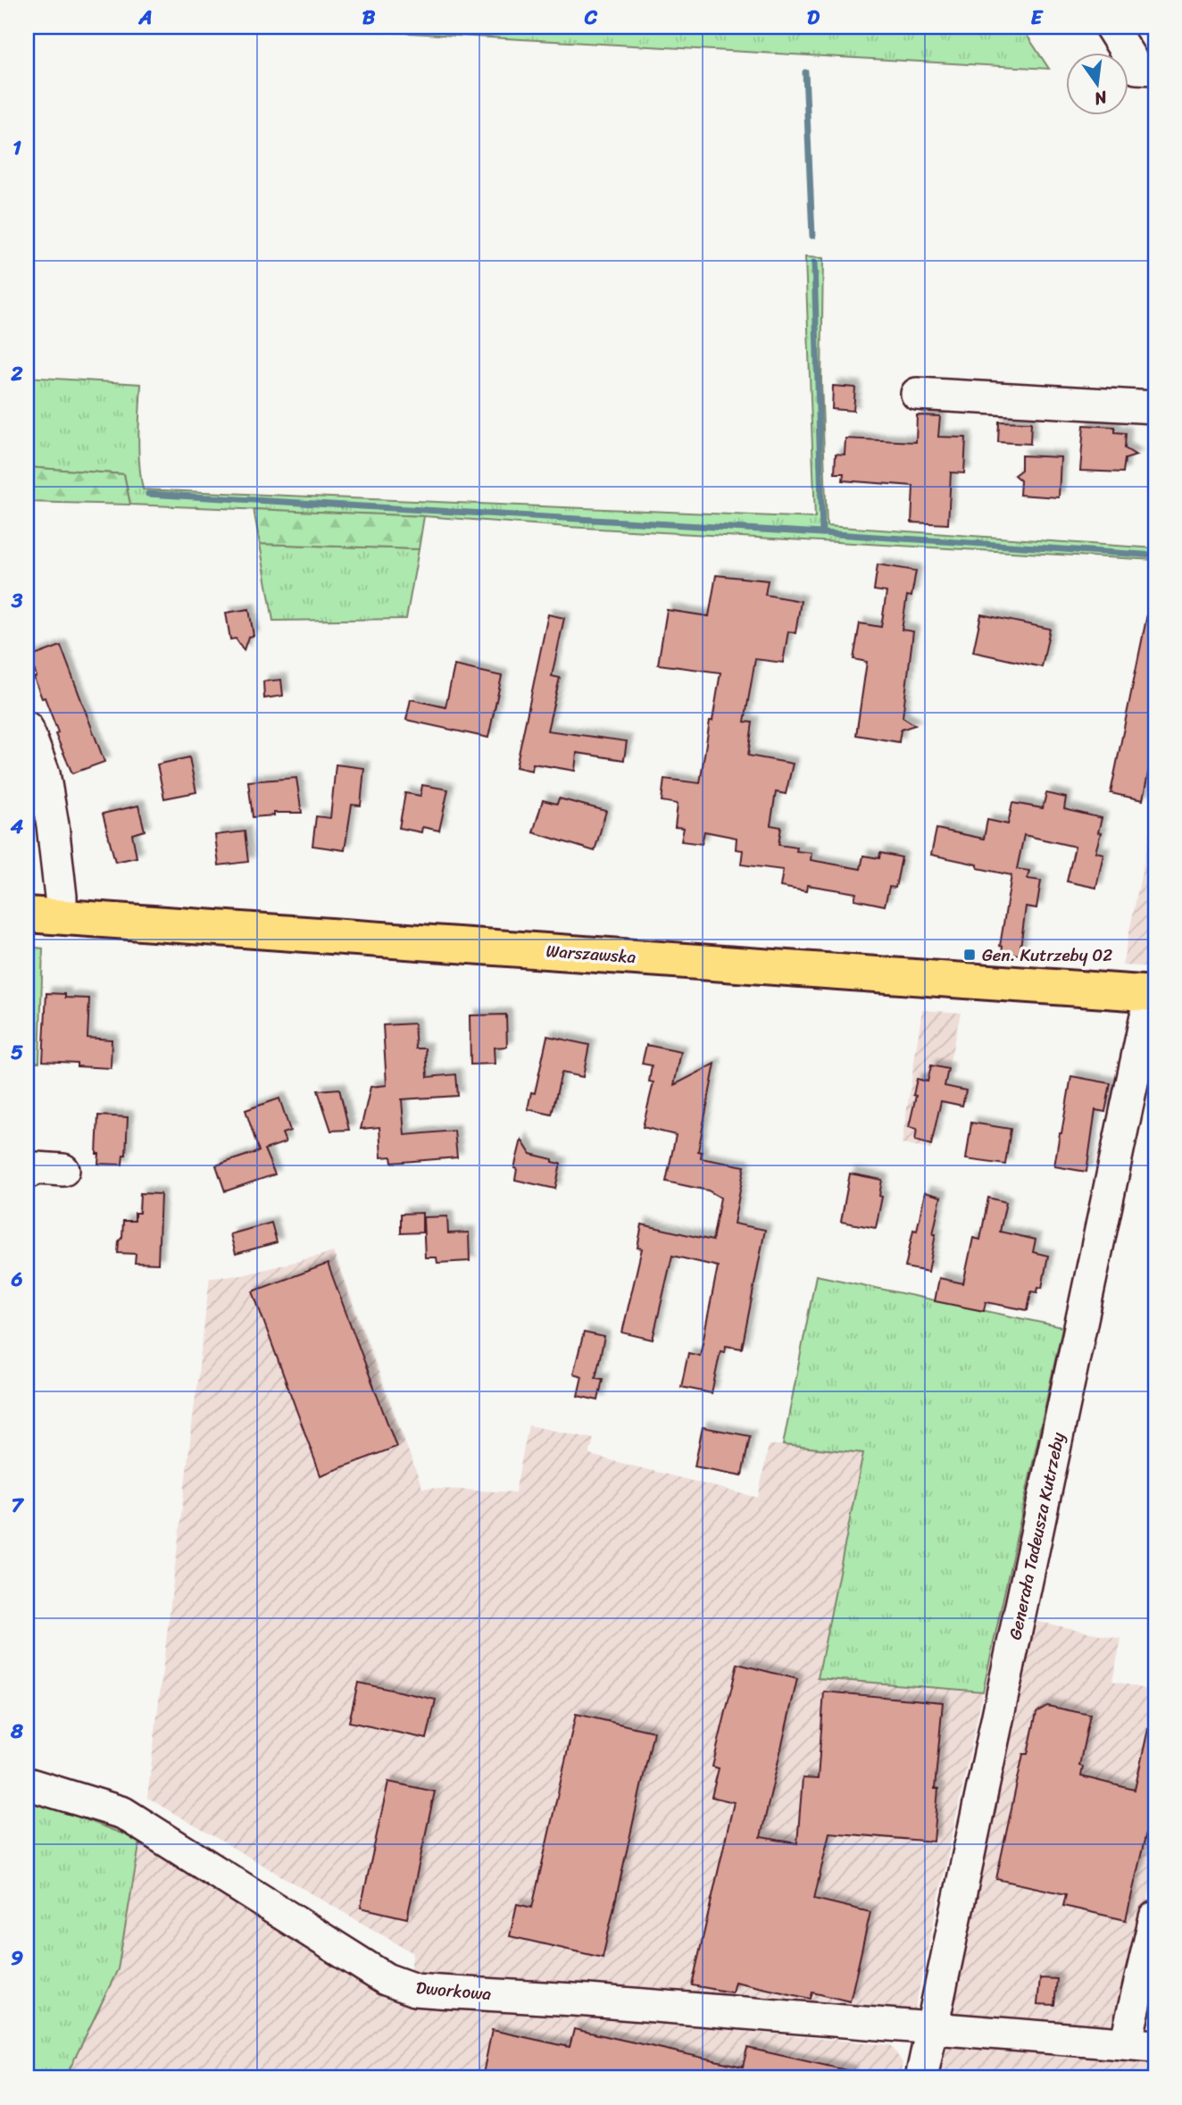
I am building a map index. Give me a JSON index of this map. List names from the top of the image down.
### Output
{
  "streets": {
    "main road": ["Warszawska"],
    "street": ["Generała Tadeusza Kutrzeby", "Dworkowa"]
  },
  "crossings": [
    ["Warszawska", "Generała Tadeusza Kutrzeby"],
    ["Generała Tadeusza Kutrzeby", "Dworkowa"]
  ],
  "places": {
    "transit": ["Gen. Kutrzeby 02"]
  },
  "north": "bottom",
  "grid": {
    "columns": [
      "A",
      "B",
      "C",
      "D",
      "E"
    ],
    "rows": [
      "1",
      "2",
      "3",
      "4",
      "5",
      "6",
      "7",
      "8",
      "9"
    ]
  }
}
